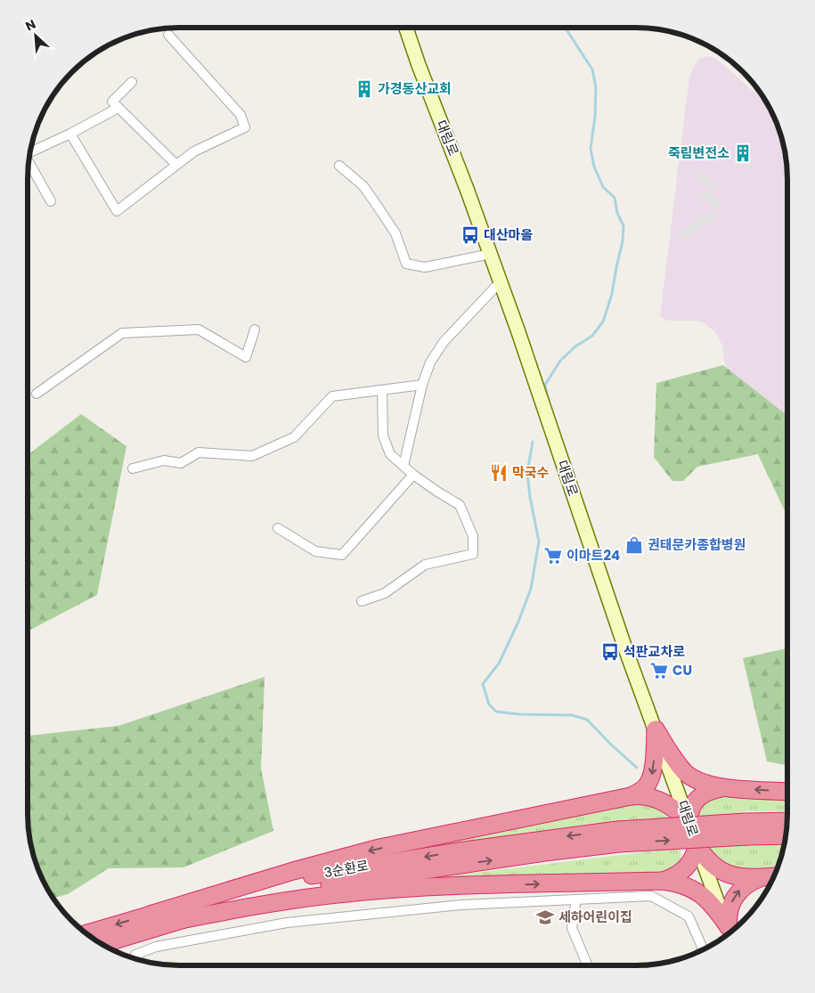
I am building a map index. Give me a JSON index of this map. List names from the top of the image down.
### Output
{
  "streets": {
    "highway": ["3순환로"],
    "street": ["대림로"]
  },
  "places": {
    "building": ["가경동산교회", "죽림변전소"],
    "bus stop": ["대산마을", "석판교차로"],
    "restaurant": ["막국수"],
    "shop": ["권태문카종합병원"],
    "supermarket": ["이마트24", "CU"],
    "school or university": ["세하어린이집"]
  },
  "north": "top left"
}
